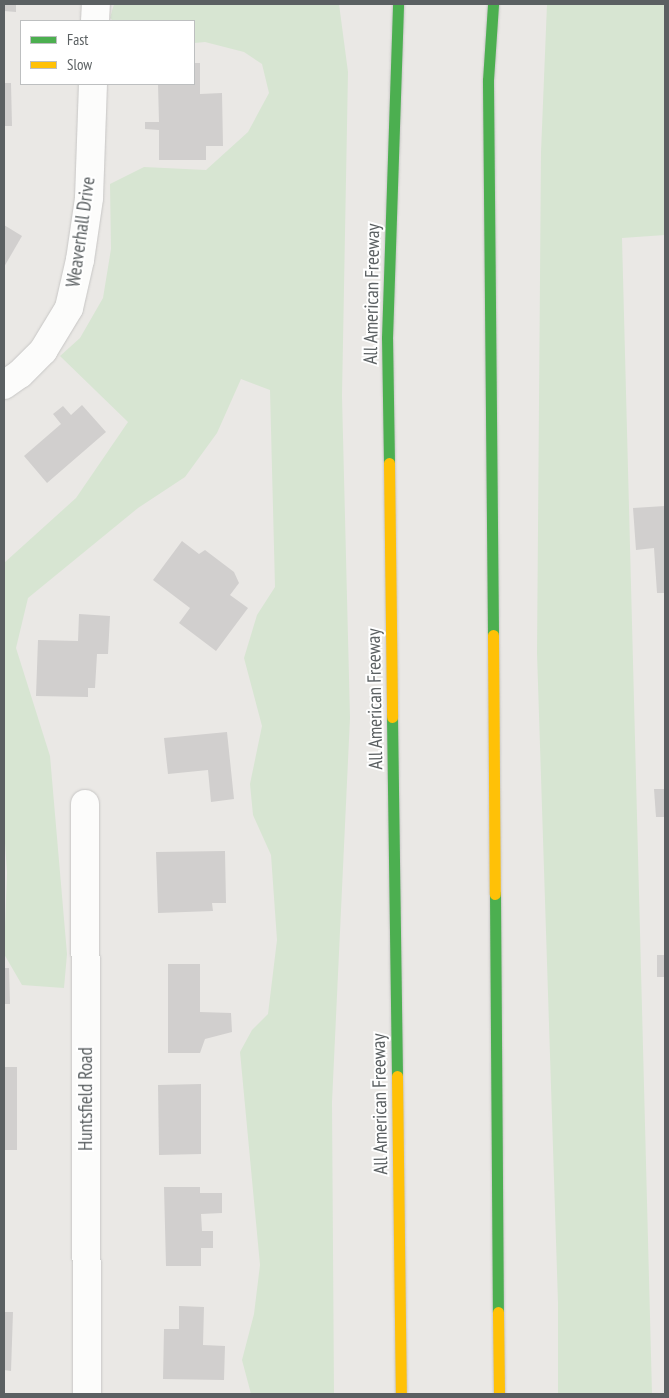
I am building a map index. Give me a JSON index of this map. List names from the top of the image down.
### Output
{
  "streets": {
    "highway": ["All American Freeway"],
    "street": ["Weaverhall Drive", "Huntsfield Road"]
  },
  "legend": ["Fast", "Slow"]
}
